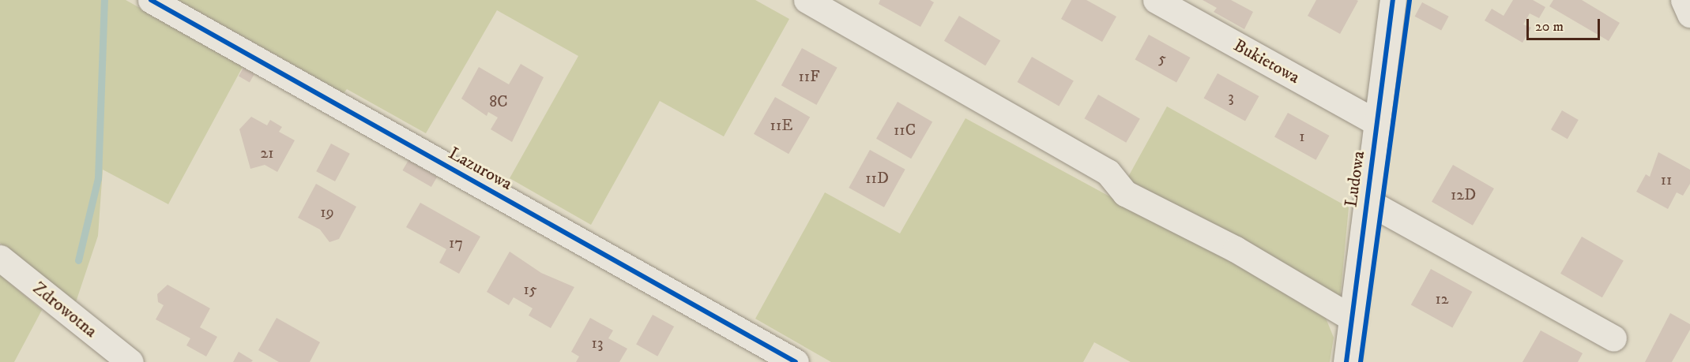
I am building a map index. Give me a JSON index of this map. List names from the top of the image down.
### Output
{
  "streets": {
    "street": [
      "Bukietowa",
      "Lazurowa",
      "Ludowa",
      "Zdrowotna"
    ]
  },
  "crossings": [
    ["Bukietowa", "Ludowa"]
  ],
  "house_numbers": [
    "5",
    "11F",
    "3",
    "8C",
    "11E",
    "11C",
    "1",
    "21",
    "11D",
    "11",
    "12D",
    "19",
    "17",
    "15",
    "12",
    "13"
  ],
  "scale_bar": "20 m"
}
